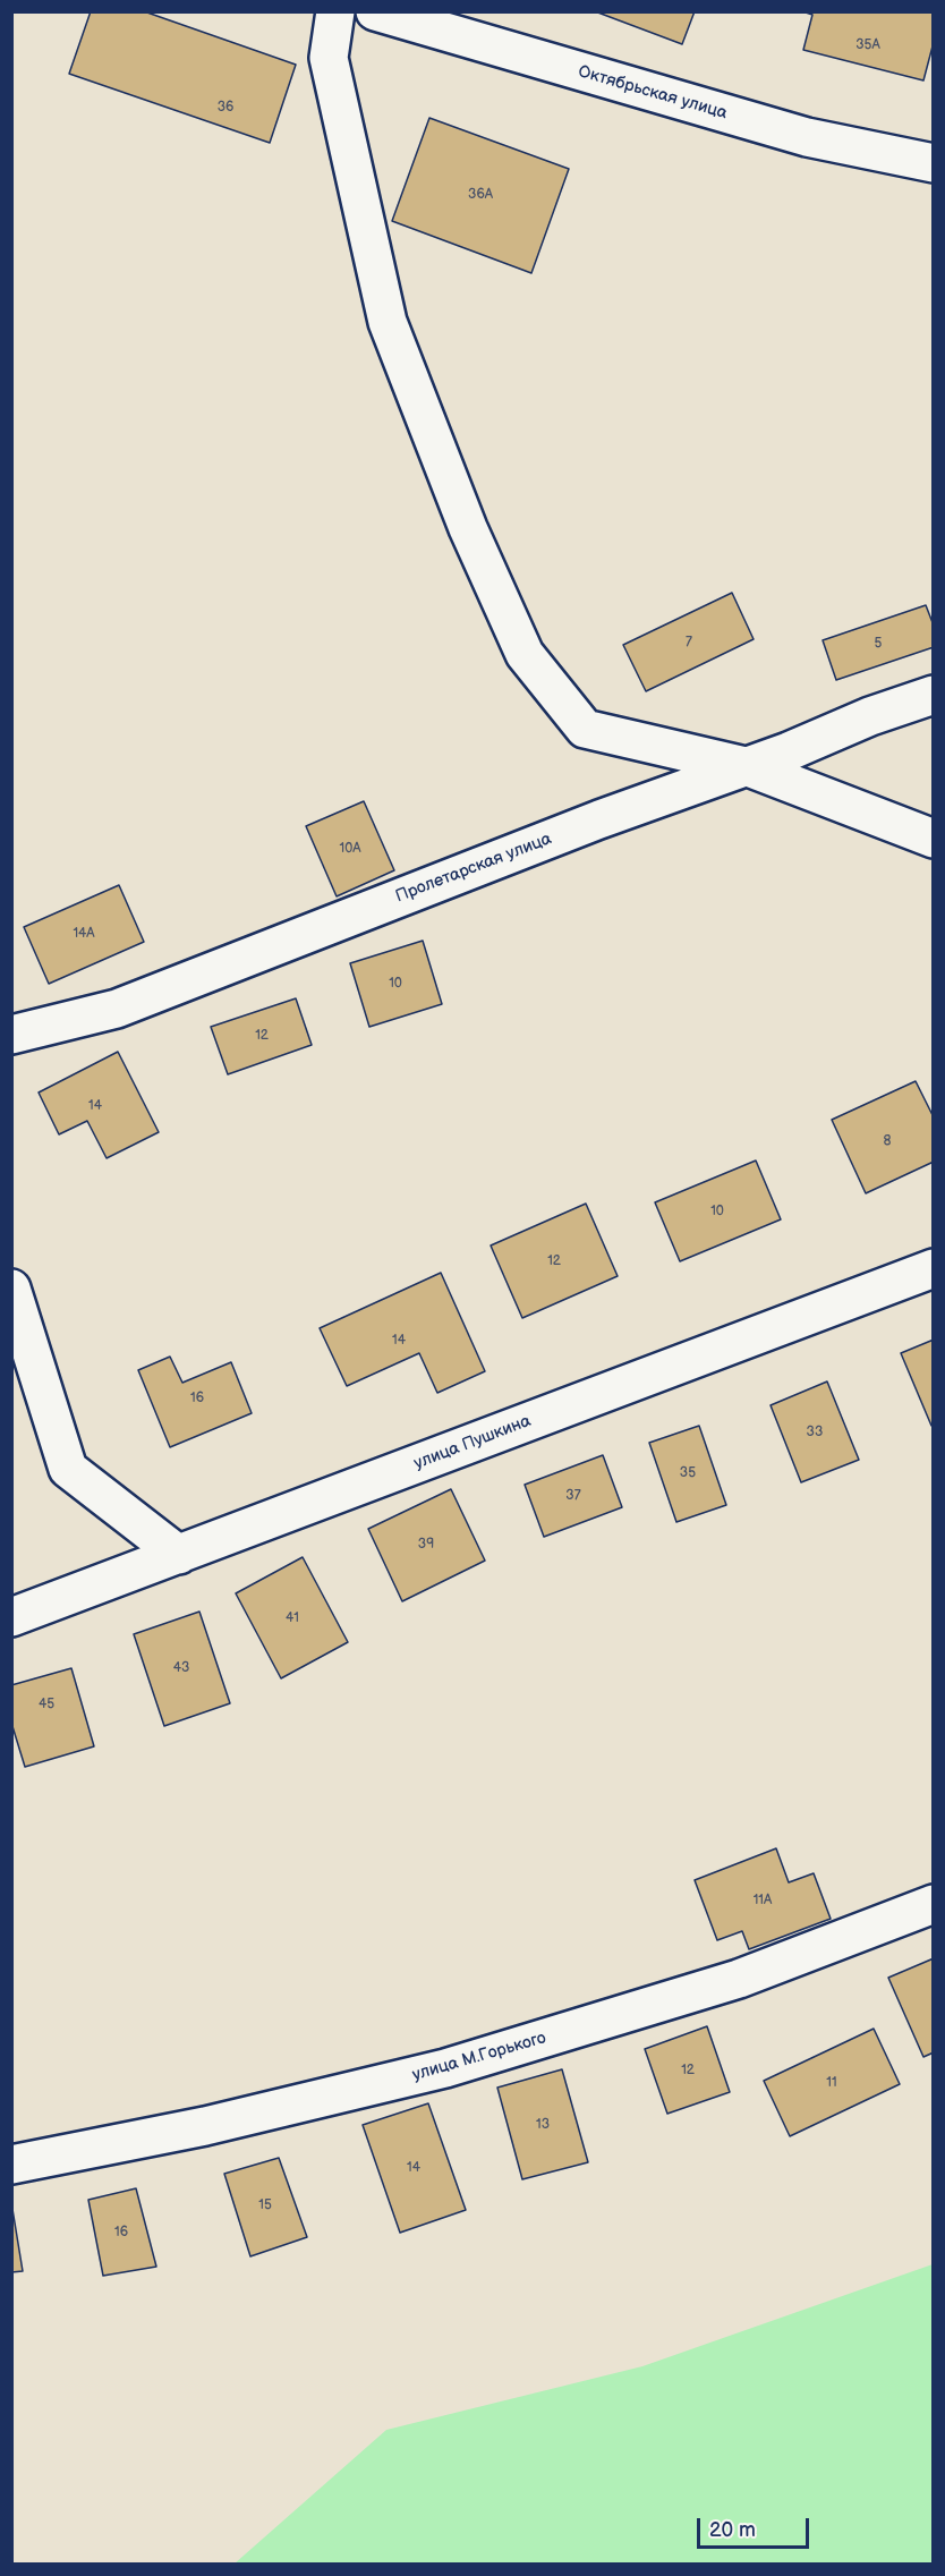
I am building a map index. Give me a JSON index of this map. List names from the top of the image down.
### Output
{
  "streets": {
    "street": [
      "Октябрьская улица",
      "Пролетарская улица",
      "улица Пушкина",
      "улица М.Горького"
    ]
  },
  "house_numbers": [
    "35А",
    "36",
    "36А",
    "7",
    "5",
    "10А",
    "14А",
    "10",
    "12",
    "14",
    "8",
    "10",
    "12",
    "14",
    "16",
    "33",
    "35",
    "37",
    "39",
    "41",
    "43",
    "45",
    "11А",
    "12",
    "11",
    "13",
    "14",
    "15",
    "16"
  ],
  "scale_bar": "20 m"
}
